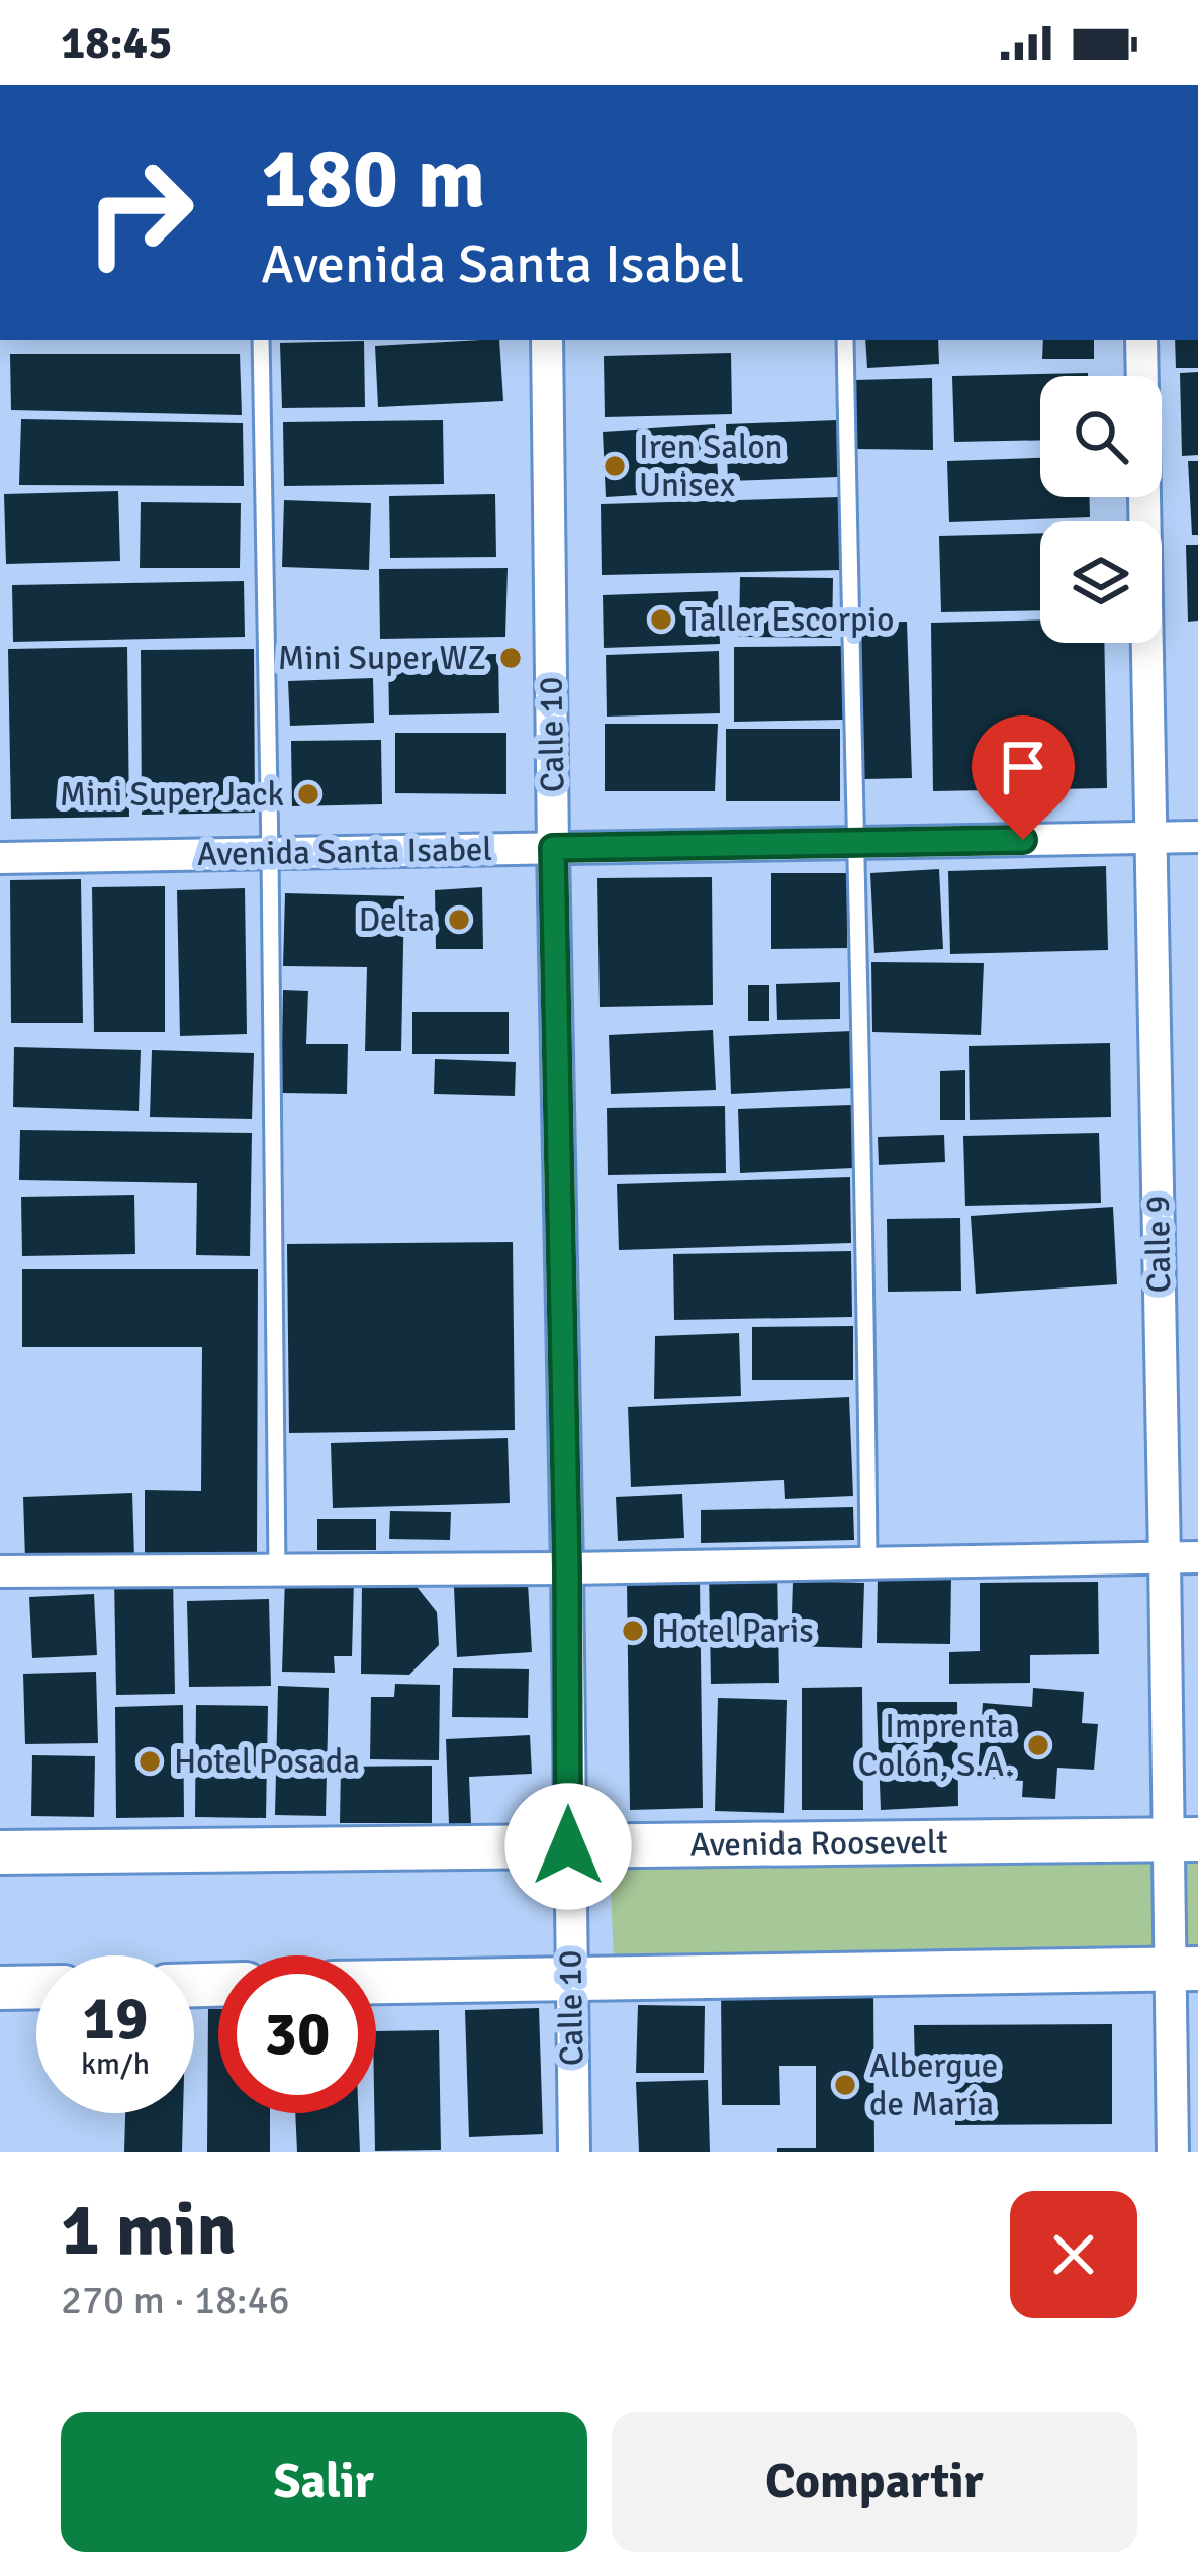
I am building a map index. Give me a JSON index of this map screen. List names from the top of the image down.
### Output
{
  "streets": {
    "main road": ["Avenida Roosevelt"],
    "street": ["Calle 10", "Avenida Santa Isabel", "Calle 9"]
  },
  "crossings": [
    ["Calle 10", "Avenida Santa Isabel"],
    ["Calle 10", "Avenida Roosevelt"],
    ["Avenida Santa Isabel", "Calle 9"],
    ["Calle 9", "Avenida Roosevelt"]
  ],
  "places": [
    "Iren Salon Unisex",
    "Taller Escorpio",
    "Mini Super WZ",
    "Mini Super Jack",
    "Delta",
    "Hotel Paris",
    "Imprenta Colón, S.A.",
    "Hotel Posada",
    "Albergue de María"
  ],
  "page": {
    "status": "18:45",
    "turn": ["180 m", "Avenida Santa Isabel"],
    "speed": "19 km/h",
    "limit": "30",
    "heading": ["1 min", "270 m · 18:46"],
    "buttons": ["Salir", "Compartir"]
  }
}
